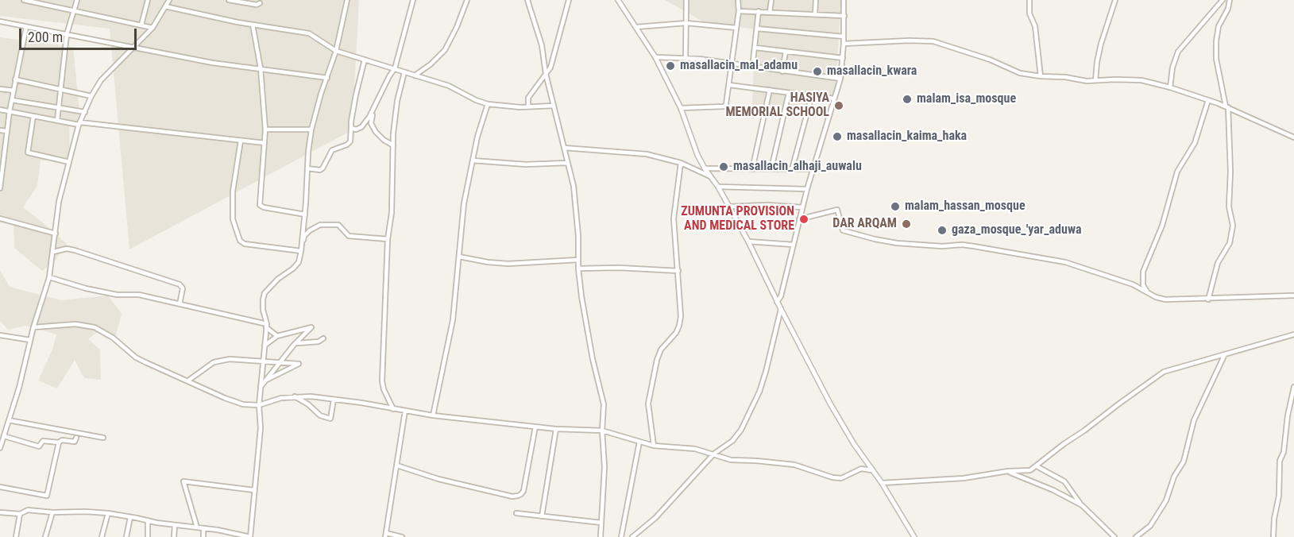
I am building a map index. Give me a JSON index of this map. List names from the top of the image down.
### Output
{
  "places": [
    "masallacin_mal_adamu",
    "masallacin_kwara",
    "malam_isa_mosque",
    "HASIYA MEMORIAL SCHOOL",
    "masallacin_kaima_haka",
    "masallacin_alhaji_auwalu",
    "malam_hassan_mosque",
    "ZUMUNTA PROVISION AND MEDICAL STORE",
    "DAR ARQAM",
    "gaza_mosque_'yar_aduwa"
  ],
  "scale_bar": "200 m"
}
